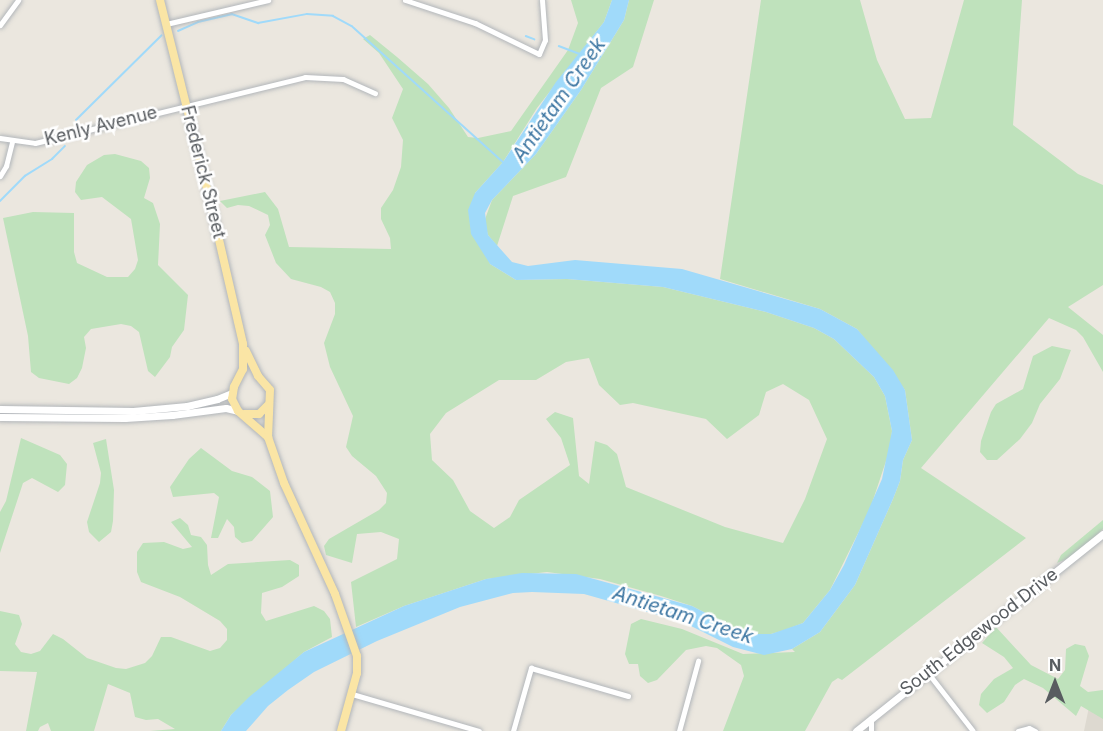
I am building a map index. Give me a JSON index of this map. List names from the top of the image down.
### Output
{
  "streets": {
    "main road": ["Frederick Street", "South Edgewood Drive"],
    "street": ["Kenly Avenue"]
  },
  "crossings": [
    ["Kenly Avenue", "Frederick Street"]
  ],
  "water": ["Antietam Creek"],
  "north": "top"
}
